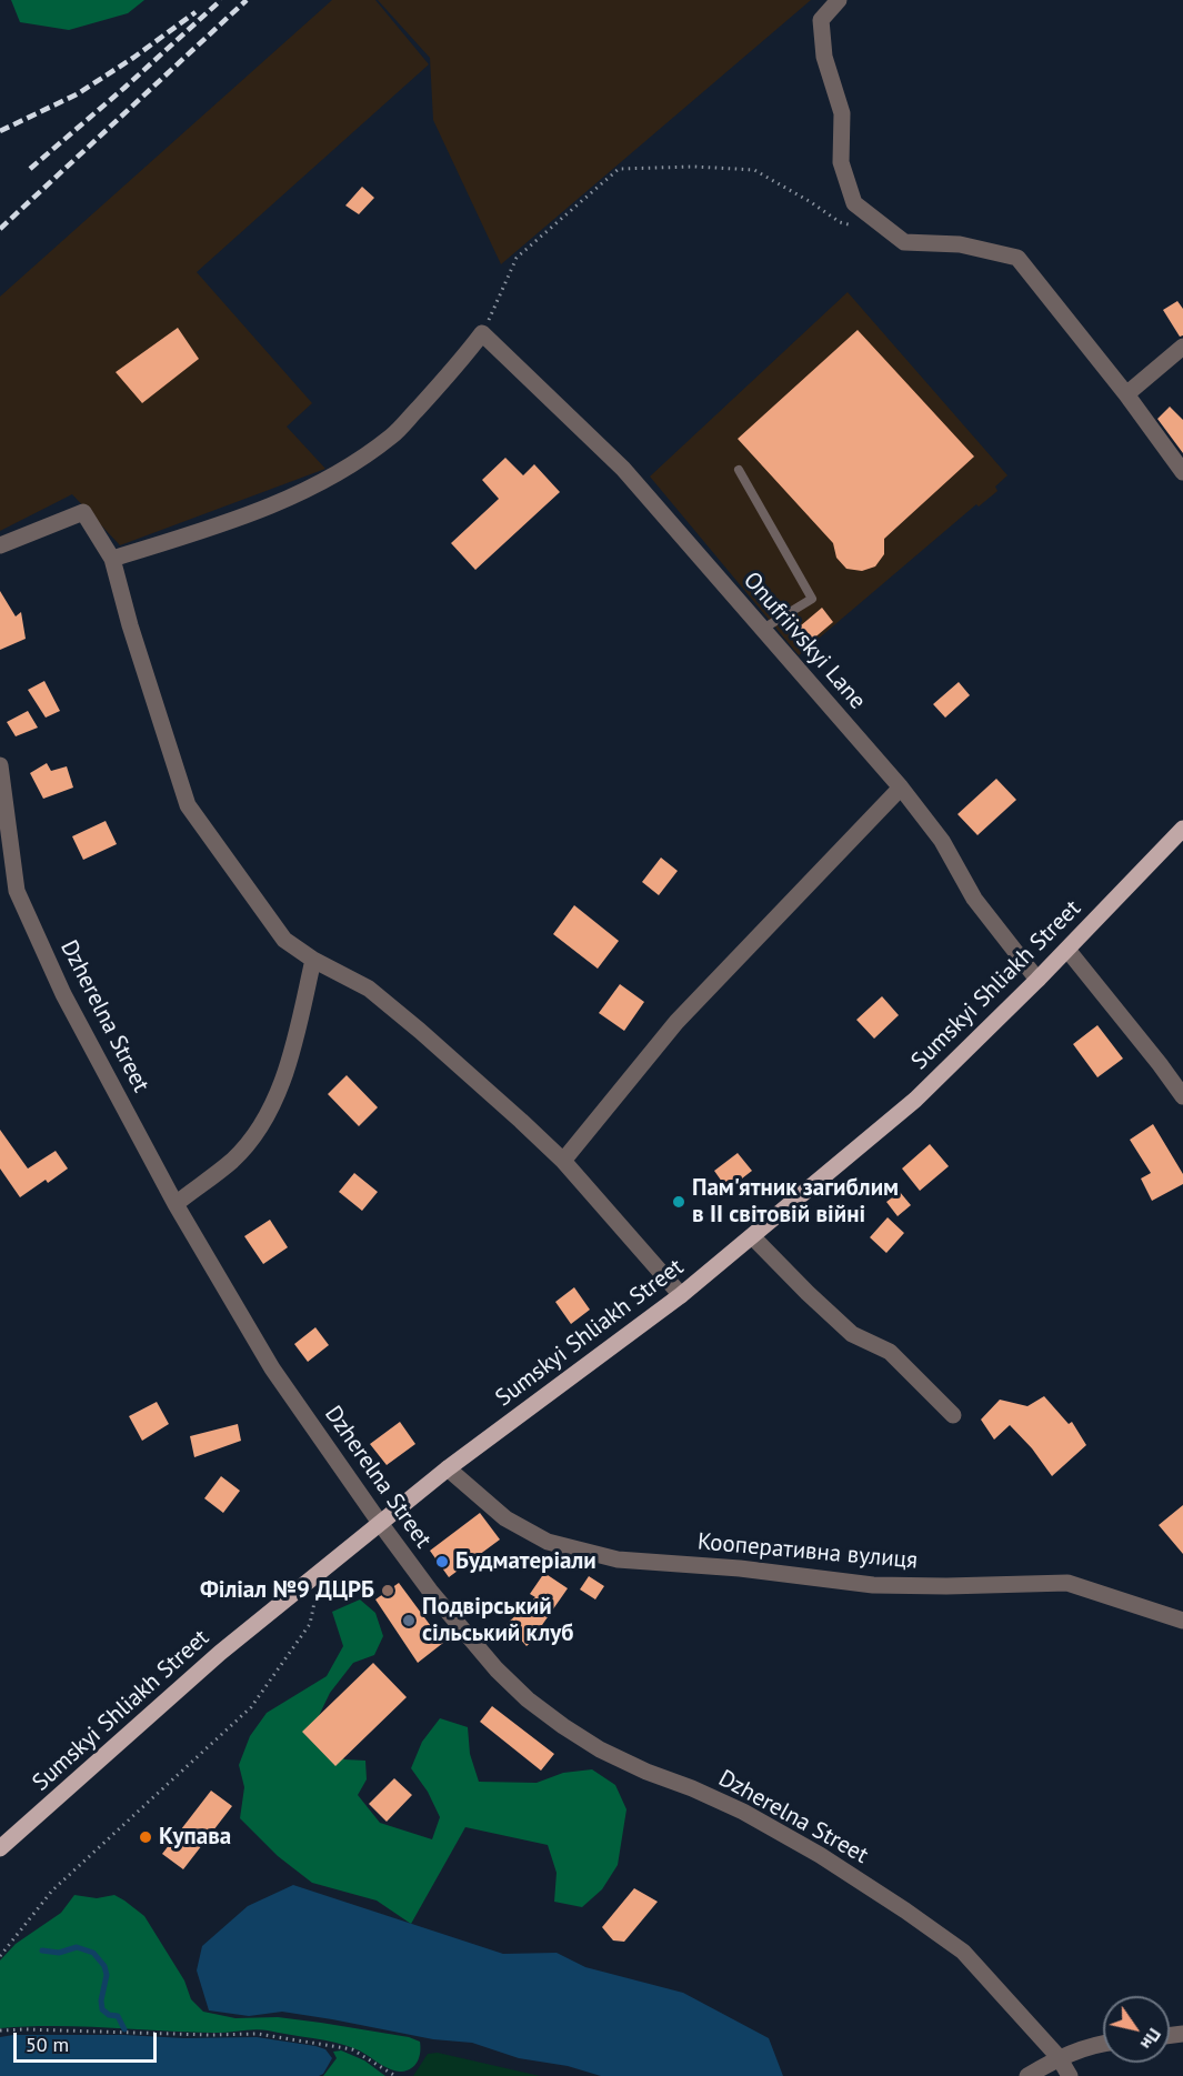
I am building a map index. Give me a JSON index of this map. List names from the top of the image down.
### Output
{
  "streets": {
    "main road": ["Sumskyi Shliakh Street"],
    "street": ["Onufriivskyi Lane", "Dzherelna Street", "Кооперативна вулиця"]
  },
  "crossings": [
    ["Onufriivskyi Lane", "Sumskyi Shliakh Street"],
    ["Sumskyi Shliakh Street", "Dzherelna Street"],
    ["Sumskyi Shliakh Street", "Кооперативна вулиця"]
  ],
  "places": [
    "Пам'ятник загиблим в II світовій війні",
    "Будматеріали",
    "Філіал №9 ДЦРБ",
    "Подвірський сільський клуб",
    "Купава"
  ],
  "scale_bar": "50 m",
  "north": "bottom right"
}
